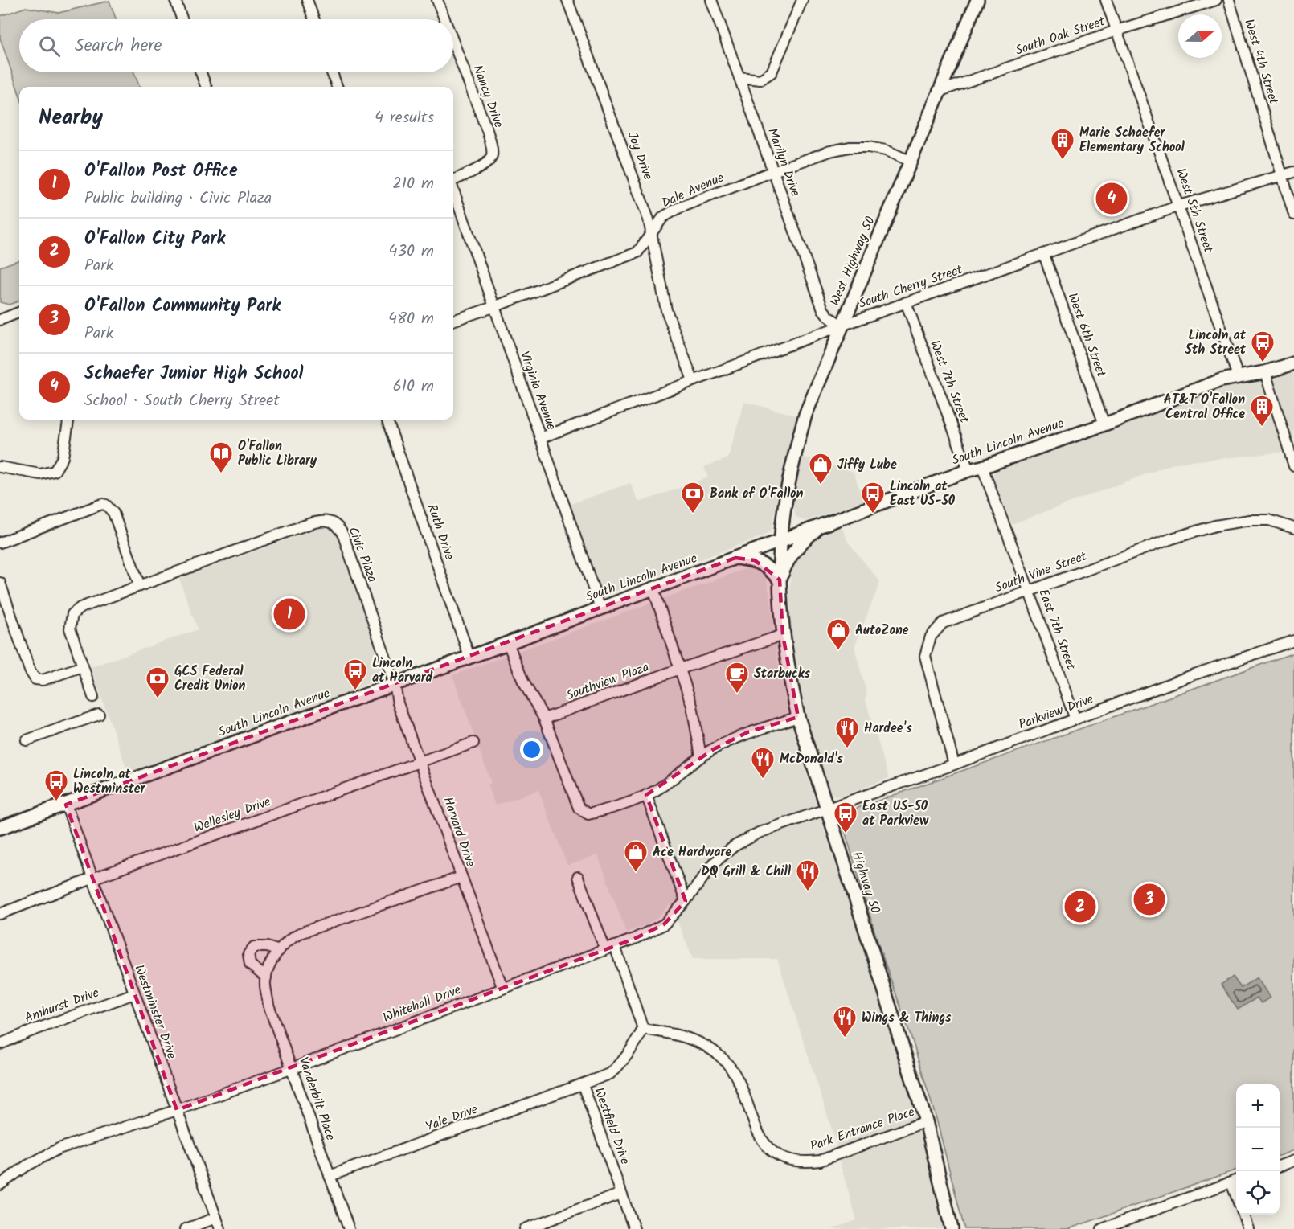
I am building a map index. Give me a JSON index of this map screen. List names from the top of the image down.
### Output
{
  "streets": {
    "main road": ["West Highway 50", "South Lincoln Avenue", "Highway 50"],
    "street": [
      "South Oak Street",
      "West 4th Street",
      "Nancy Drive",
      "Joy Drive",
      "Marilyn Drive",
      "Dale Avenue",
      "West 5th Street",
      "South Cherry Street",
      "West 6th Street",
      "West 7th Street",
      "Virginia Avenue",
      "Ruth Drive",
      "Civic Plaza",
      "South Vine Street",
      "East 7th Street",
      "Southview Plaza",
      "Parkview Drive",
      "Wellesley Drive",
      "Harvard Drive",
      "Whitehall Drive",
      "Amhurst Drive",
      "Westminster Drive",
      "Vanderbilt Place",
      "Yale Drive",
      "Westfield Drive",
      "Park Entrance Place"
    ]
  },
  "crossings": [
    ["South Oak Street", "West 5th Street"],
    ["South Oak Street", "West Highway 50"],
    ["West 4th Street", "South Cherry Street"],
    ["Joy Drive", "Dale Avenue"],
    ["Joy Drive", "South Cherry Street"],
    ["Marilyn Drive", "Dale Avenue"],
    ["Marilyn Drive", "West Highway 50"],
    ["Marilyn Drive", "South Cherry Street"],
    ["Dale Avenue", "West Highway 50"],
    ["Dale Avenue", "Virginia Avenue"],
    ["West 5th Street", "South Cherry Street"],
    ["West 5th Street", "South Lincoln Avenue"],
    ["West Highway 50", "South Cherry Street"],
    ["West Highway 50", "South Lincoln Avenue"],
    ["West Highway 50", "Highway 50"],
    ["South Cherry Street", "West 6th Street"],
    ["South Cherry Street", "West 7th Street"],
    ["South Cherry Street", "Virginia Avenue"],
    ["West 6th Street", "South Lincoln Avenue"],
    ["West 7th Street", "South Lincoln Avenue"],
    ["Virginia Avenue", "South Lincoln Avenue"],
    ["South Lincoln Avenue", "Ruth Drive"],
    ["South Lincoln Avenue", "Civic Plaza"],
    ["South Lincoln Avenue", "East 7th Street"],
    ["South Lincoln Avenue", "Harvard Drive"],
    ["South Lincoln Avenue", "Highway 50"],
    ["South Lincoln Avenue", "Westminster Drive"],
    ["Civic Plaza", "Harvard Drive"],
    ["South Vine Street", "East 7th Street"],
    ["South Vine Street", "Parkview Drive"],
    ["East 7th Street", "Parkview Drive"],
    ["Southview Plaza", "Highway 50"],
    ["Parkview Drive", "Highway 50"],
    ["Parkview Drive", "Whitehall Drive"],
    ["Wellesley Drive", "Harvard Drive"],
    ["Wellesley Drive", "Westminster Drive"],
    ["Harvard Drive", "Whitehall Drive"],
    ["Harvard Drive", "Vanderbilt Place"],
    ["Highway 50", "Whitehall Drive"],
    ["Highway 50", "Park Entrance Place"],
    ["Whitehall Drive", "Westminster Drive"],
    ["Whitehall Drive", "Vanderbilt Place"],
    ["Amhurst Drive", "Westminster Drive"],
    ["Vanderbilt Place", "Yale Drive"],
    ["Yale Drive", "Westfield Drive"],
    ["Westfield Drive", "Park Entrance Place"]
  ],
  "places": {
    "building": ["Marie Schaefer Elementary School", "AT&T O'Fallon Central Office"],
    "bus stop": [
      "Lincoln at 5th Street",
      "Lincoln at East US-50",
      "Lincoln at Harvard",
      "Lincoln at Westminster",
      "East US-50 at Parkview"
    ],
    "library": ["O'Fallon Public Library"],
    "shop": ["Jiffy Lube", "AutoZone", "Ace Hardware"],
    "bank": ["Bank of O'Fallon", "GCS Federal Credit Union"],
    "cafe": ["Starbucks"],
    "restaurant": [
      "Hardee's",
      "McDonald's",
      "DQ Grill & Chill",
      "Wings & Things"
    ]
  },
  "north": "right",
  "page": {
    "search": "Search here",
    "heading": ["Nearby", "4 results"],
    "list": [
      {
        "mark": "1",
        "name": "O'Fallon Post Office",
        "note": "Public building · Civic Plaza",
        "value": "210 m"
      },
      {
        "mark": "2",
        "name": "O'Fallon City Park",
        "note": "Park",
        "value": "430 m"
      },
      {
        "mark": "3",
        "name": "O'Fallon Community Park",
        "note": "Park",
        "value": "480 m"
      },
      {
        "mark": "4",
        "name": "Schaefer Junior High School",
        "note": "School · South Cherry Street",
        "value": "610 m"
      }
    ],
    "pins": [
      "4",
      "1",
      "3",
      "2"
    ],
    "map_buttons": ["+", "−"]
  }
}
